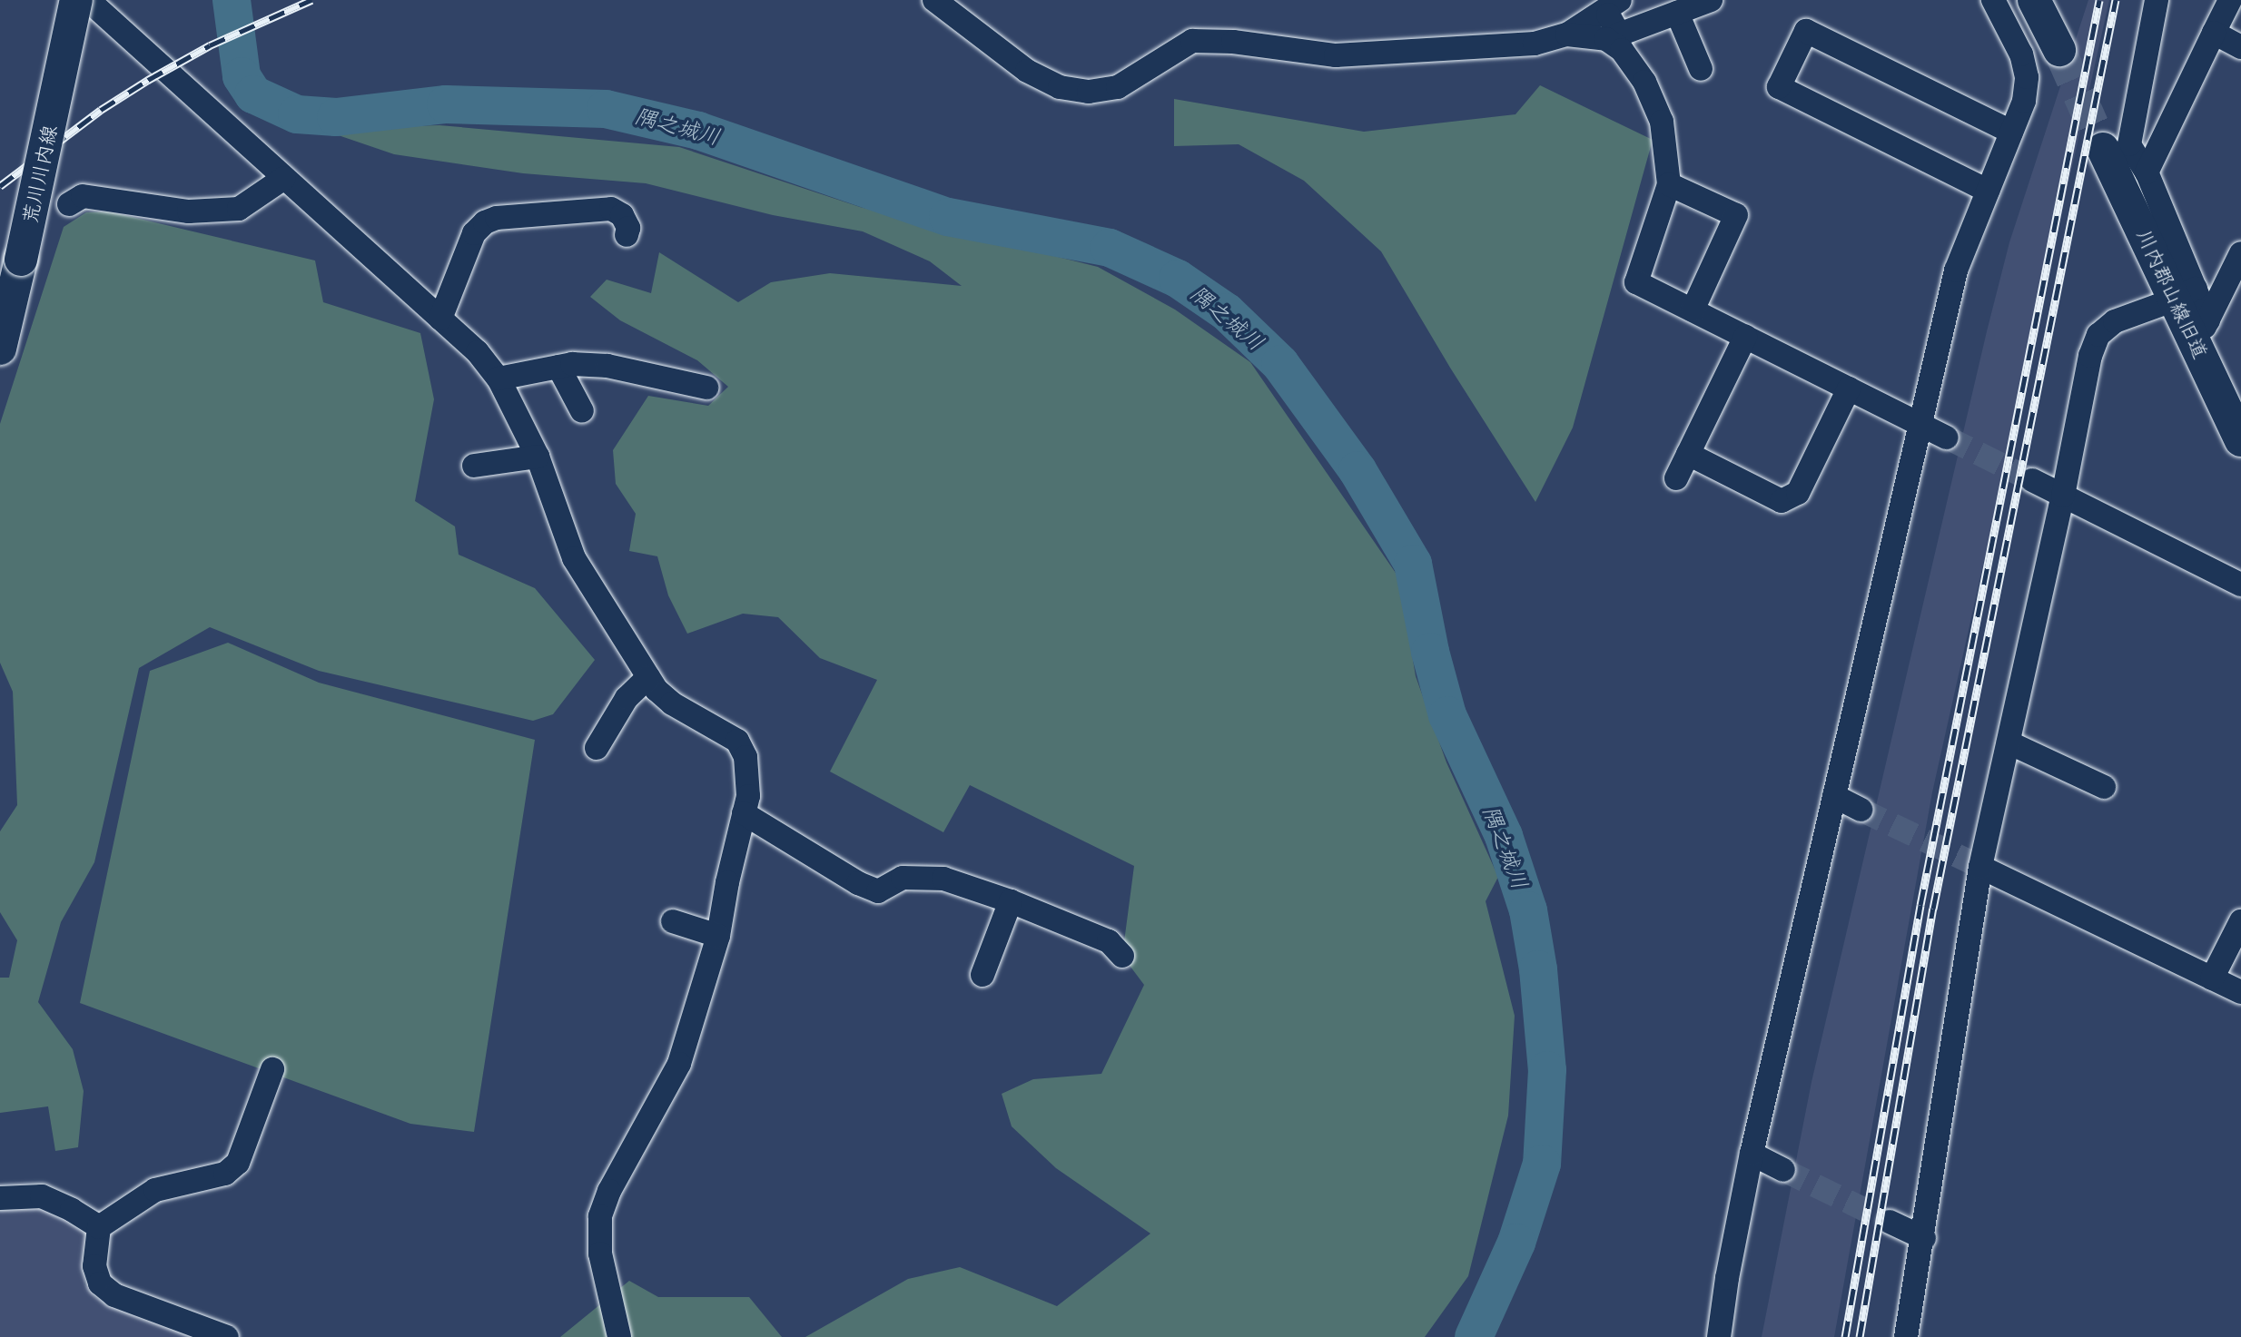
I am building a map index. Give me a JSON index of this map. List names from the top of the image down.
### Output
{
  "streets": {
    "street": ["荒川川内線", "川内郡山線旧道"]
  },
  "water": ["隅之城川"]
}
